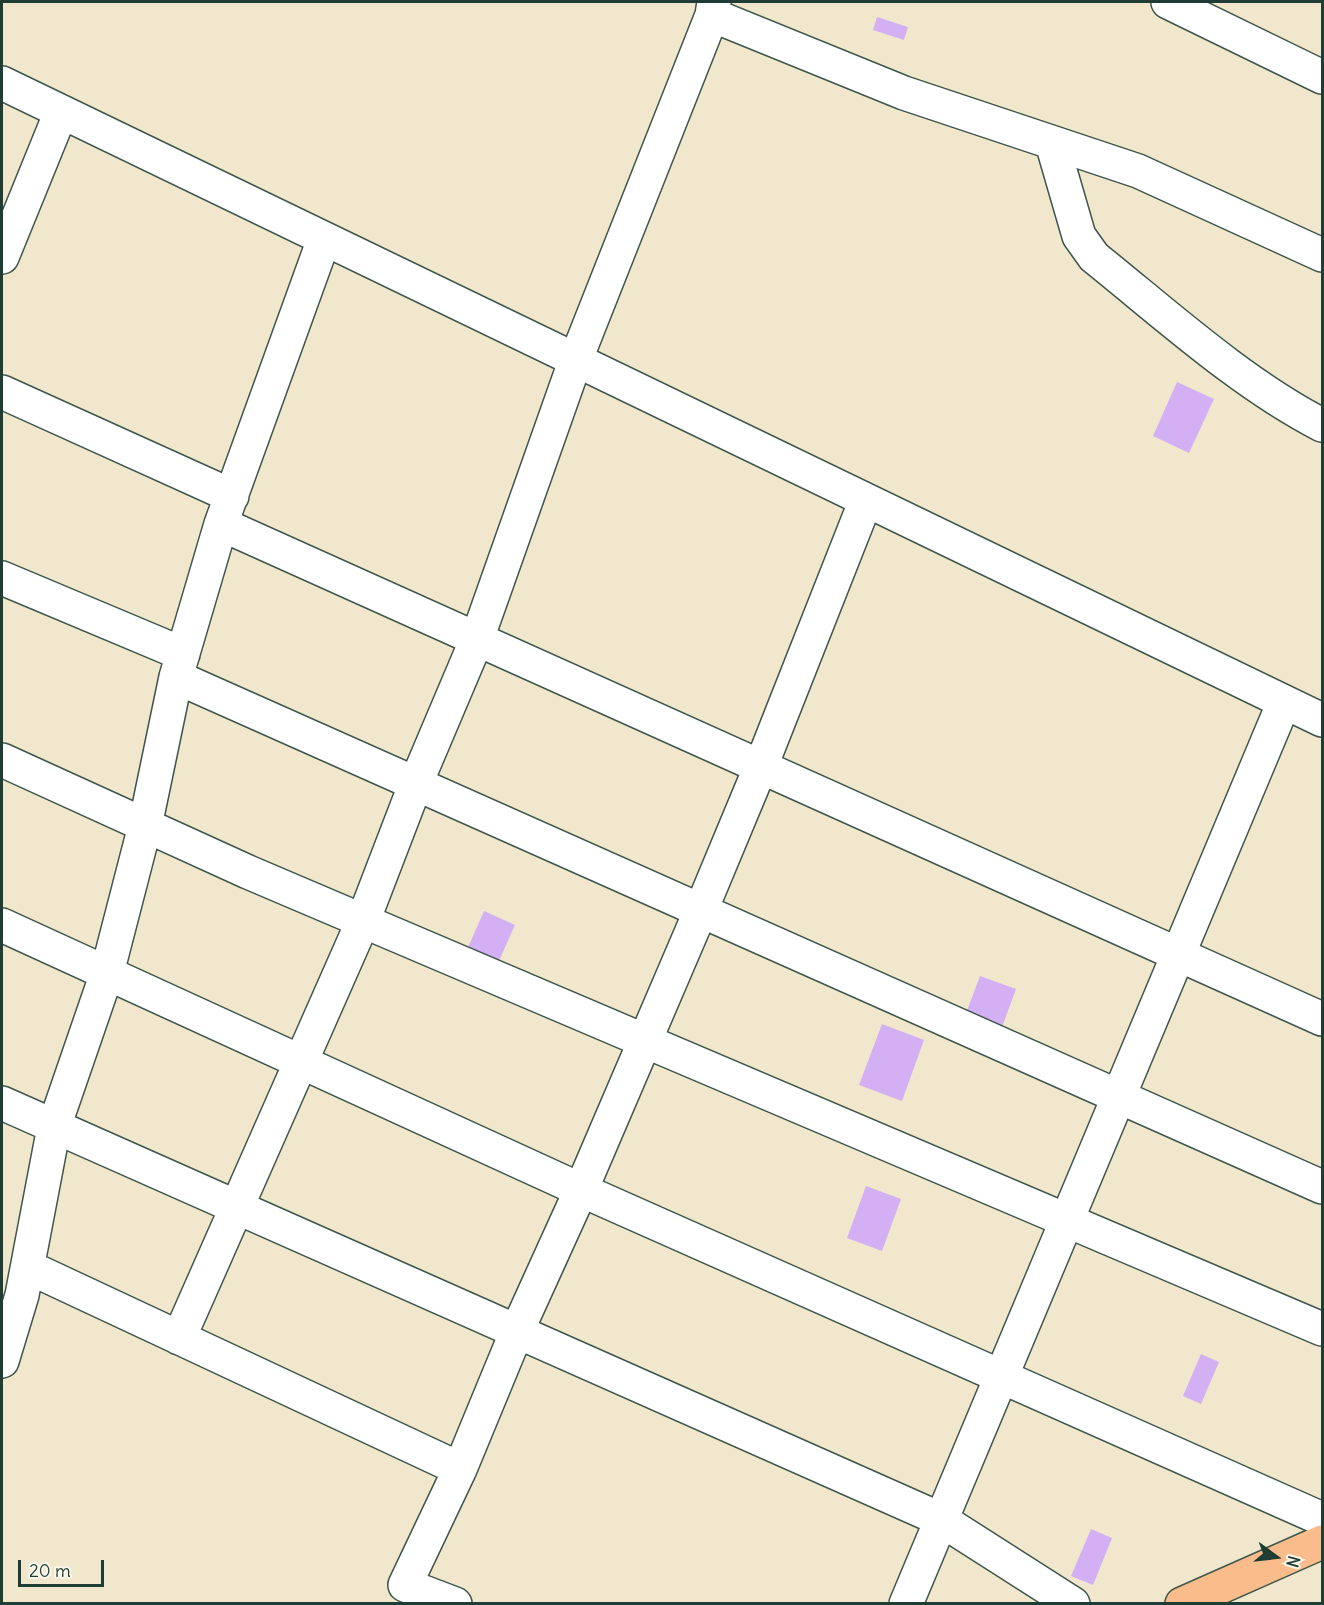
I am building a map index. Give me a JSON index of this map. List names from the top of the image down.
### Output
{
  "scale_bar": "20 m",
  "north": "right"
}
